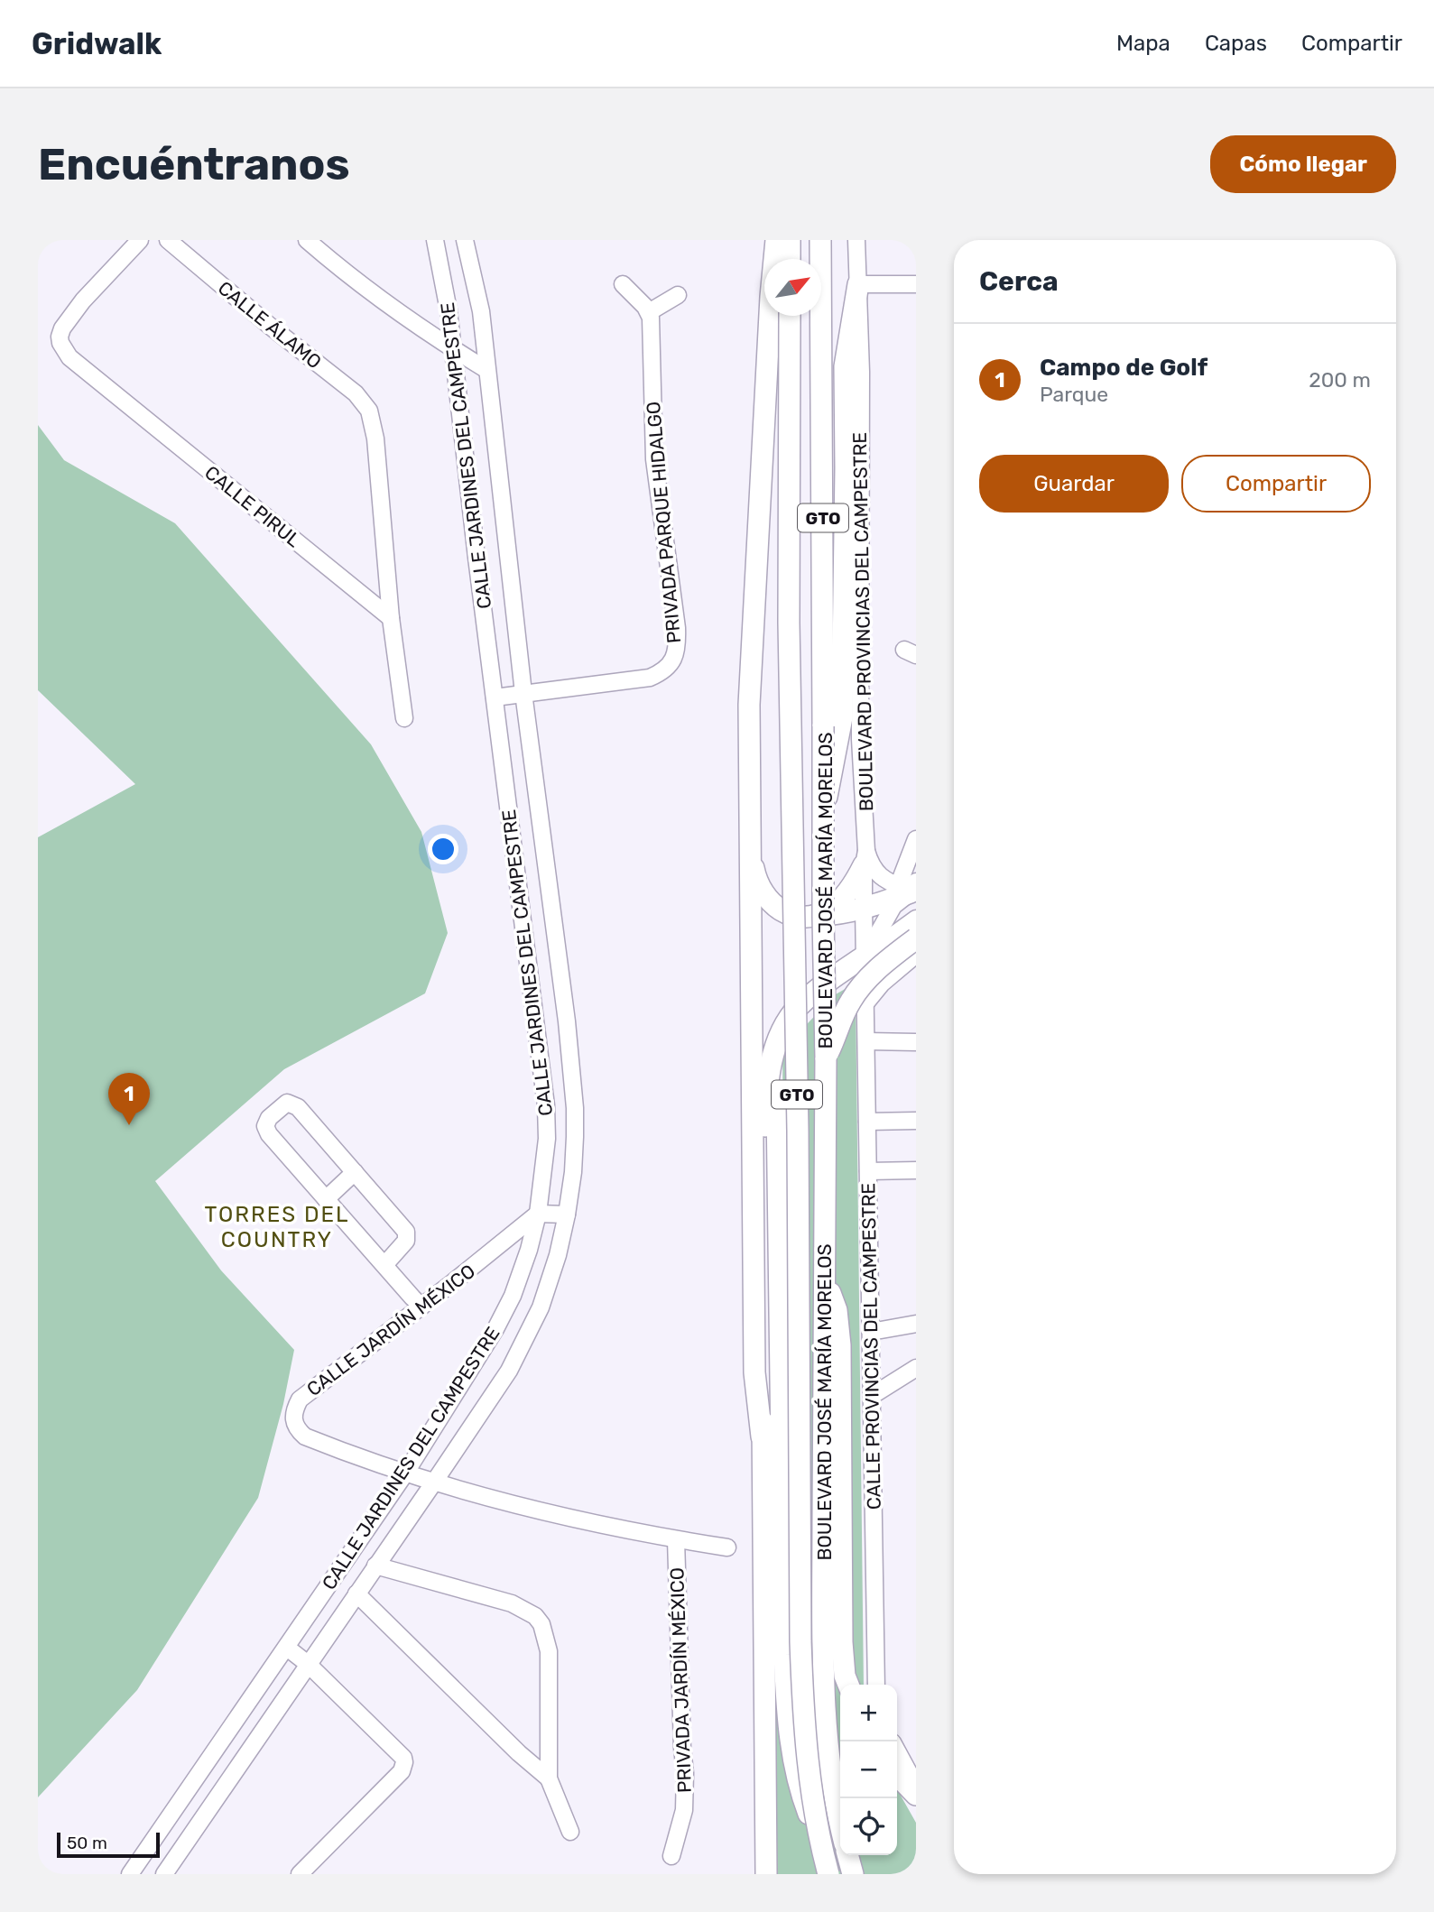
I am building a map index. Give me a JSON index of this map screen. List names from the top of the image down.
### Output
{
  "streets": {
    "main road": ["GTO", "BOULEVARD JOSÉ MARÍA MORELOS"],
    "street": [
      "CALLE ÁLAMO",
      "CALLE JARDINES DEL CAMPESTRE",
      "CALLE PIRUL",
      "PRIVADA PARQUE HIDALGO",
      "BOULEVARD PROVINCIAS DEL CAMPESTRE",
      "CALLE JARDÍN MÉXICO",
      "CALLE PROVINCIAS DEL CAMPESTRE",
      "PRIVADA JARDÍN MÉXICO"
    ]
  },
  "crossings": [
    ["CALLE ÁLAMO", "CALLE PIRUL"],
    ["CALLE JARDINES DEL CAMPESTRE", "PRIVADA PARQUE HIDALGO"],
    ["CALLE JARDINES DEL CAMPESTRE", "CALLE JARDÍN MÉXICO"],
    ["BOULEVARD PROVINCIAS DEL CAMPESTRE", "CALLE PROVINCIAS DEL CAMPESTRE"],
    ["CALLE JARDÍN MÉXICO", "PRIVADA JARDÍN MÉXICO"]
  ],
  "districts": ["TORRES DEL COUNTRY"],
  "scale_bar": "50 m",
  "north": "top right",
  "page": {
    "header": "Gridwalk",
    "nav": ["Mapa", "Capas", "Compartir"],
    "buttons": [
      "Cómo llegar",
      ["Guardar", "Compartir"]
    ],
    "title": "Encuéntranos",
    "heading": "Cerca",
    "list": [
      {
        "mark": "1",
        "name": "Campo de Golf",
        "note": "Parque",
        "value": "200 m"
      }
    ],
    "pins": "1",
    "map_buttons": ["+", "−"],
    "scale": "50 m"
  }
}
